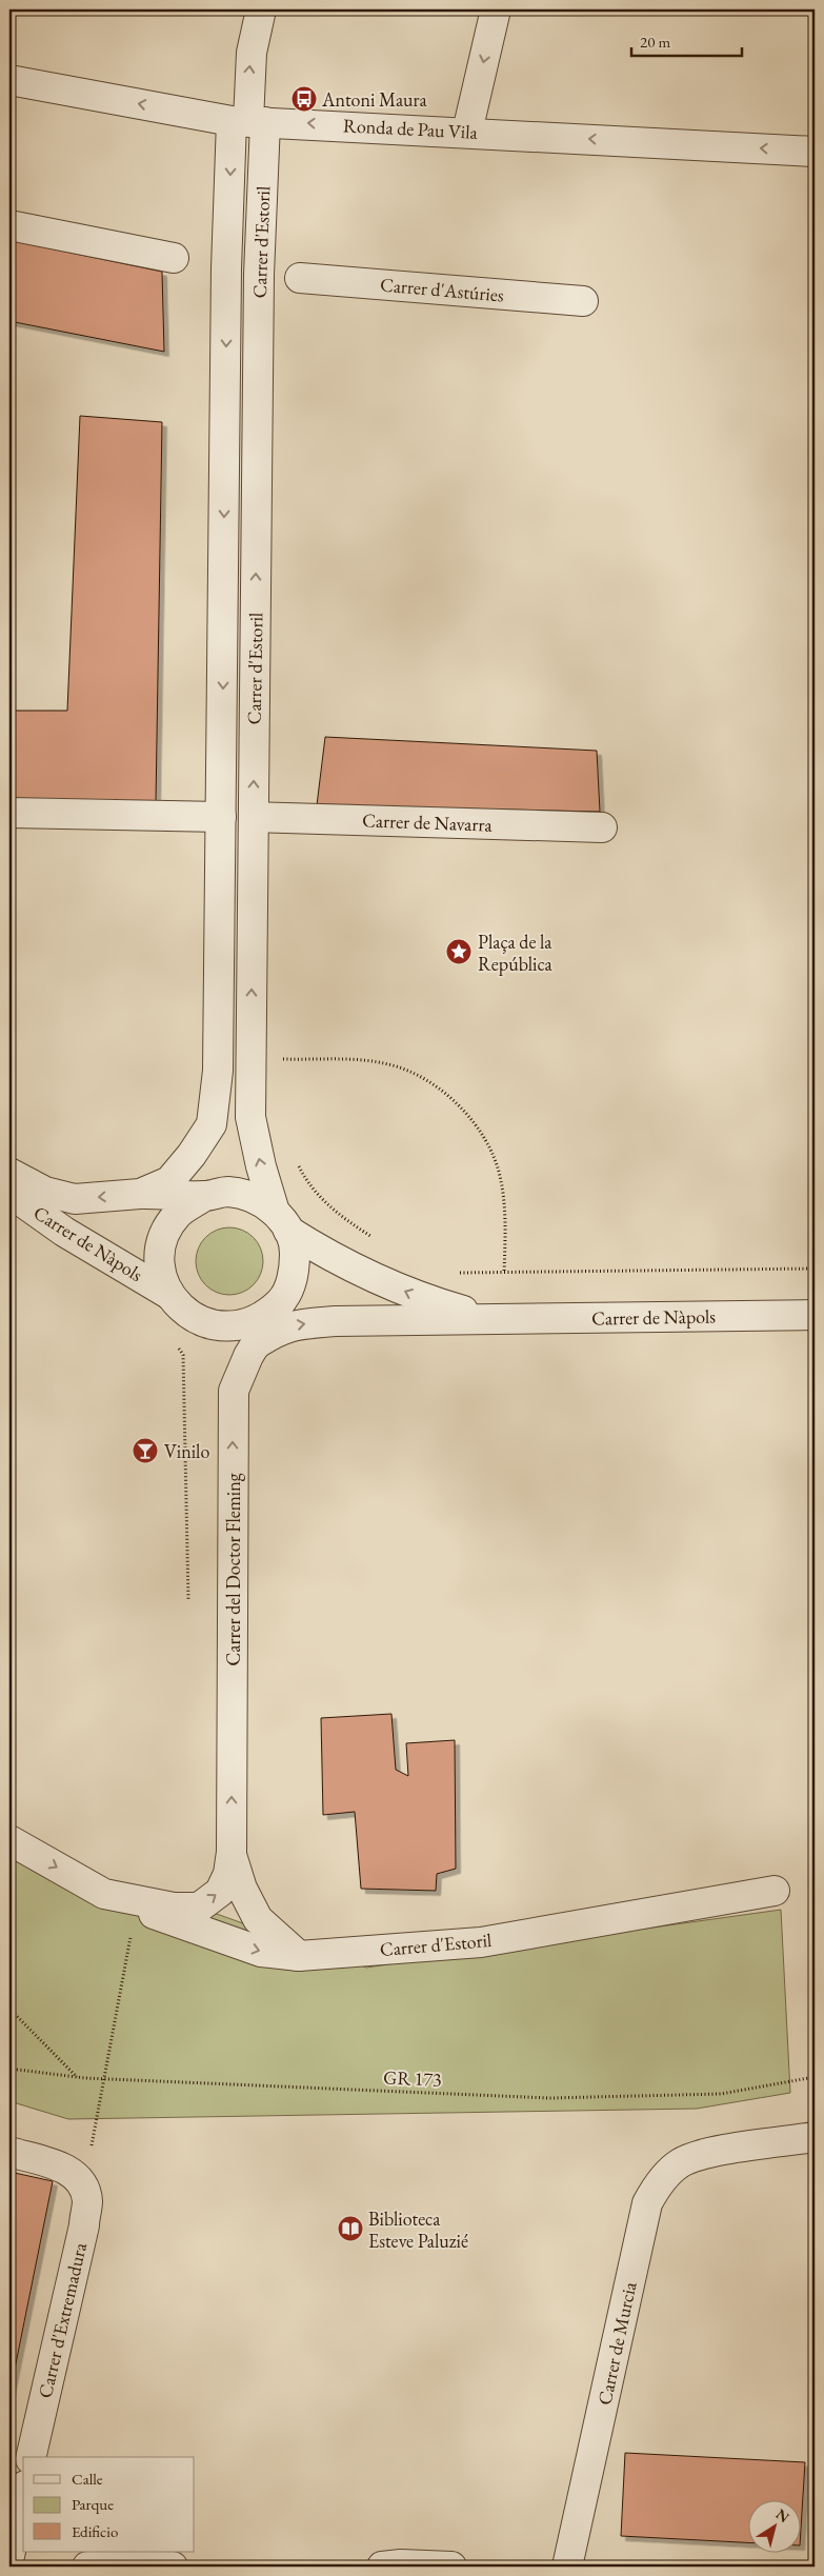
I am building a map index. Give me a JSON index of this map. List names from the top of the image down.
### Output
{
  "streets": {
    "street": [
      "Ronda de Pau Vila",
      "Carrer d'Estoril",
      "Carrer d'Astúries",
      "Carrer de Navarra",
      "Carrer de Nàpols",
      "Carrer del Doctor Fleming",
      "Carrer d'Extremadura",
      "Carrer de Murcia"
    ],
    "path": ["GR 173"]
  },
  "crossings": [
    ["Ronda de Pau Vila", "Carrer d'Estoril"],
    ["Carrer d'Estoril", "Carrer de Navarra"],
    ["Carrer d'Estoril", "Carrer de Nàpols"],
    ["Carrer d'Estoril", "Carrer del Doctor Fleming"],
    ["Carrer de Nàpols", "Carrer del Doctor Fleming"]
  ],
  "one_way": ["Ronda de Pau Vila"],
  "places": {
    "bus stop": ["Antoni Maura"],
    "place": ["Plaça de la República"],
    "bar": ["Vinilo"],
    "library": ["Biblioteca Esteve Paluzié"]
  },
  "legend": ["Calle", "Parque", "Edificio"],
  "scale_bar": "20 m",
  "north": "top right"
}
